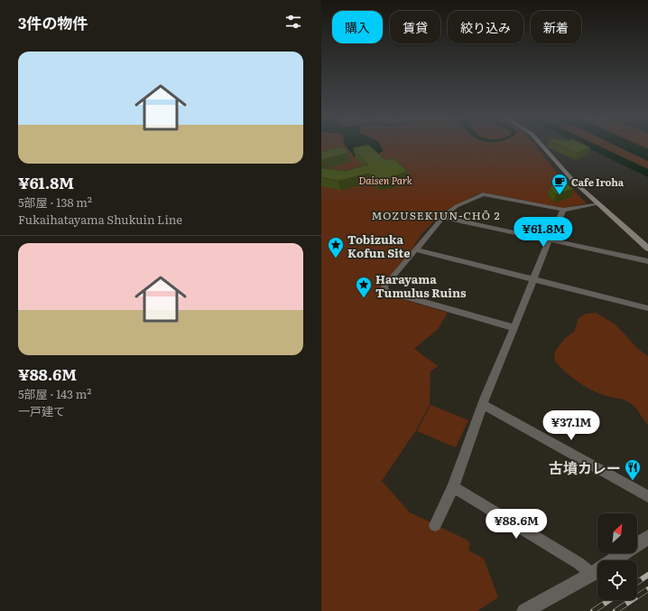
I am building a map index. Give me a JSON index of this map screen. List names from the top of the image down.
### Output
{
  "districts": ["MOZUSEKIUN-CHŌ 2"],
  "parks": ["Daisen Park"],
  "places": {
    "cafe": ["Cafe Iroha"],
    "place": ["Tobizuka Kofun Site", "Harayama Tumulus Ruins"],
    "restaurant": ["古墳カレー"]
  },
  "north": "top right",
  "page": {
    "heading": "3件の物件",
    "chip": [
      "購入",
      "賃貸",
      "絞り込み",
      "新着"
    ],
    "list": [
      {
        "name": "¥61.8M",
        "note": "5部屋 · 138 m² · Fukaihatayama Shukuin Line"
      },
      {
        "name": "¥88.6M",
        "note": "5部屋 · 143 m² · 一戸建て"
      }
    ],
    "price": ["¥61.8M", "¥37.1M", "¥88.6M"]
  }
}
